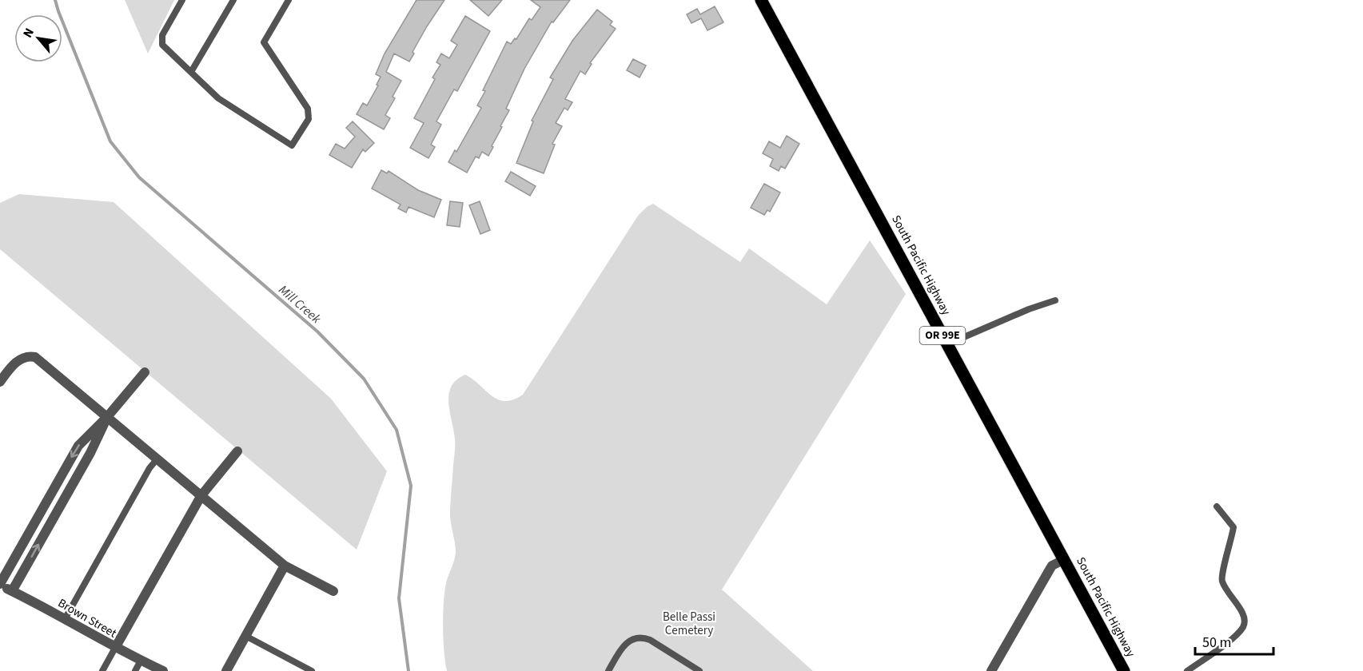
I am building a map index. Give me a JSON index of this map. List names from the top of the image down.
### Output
{
  "streets": {
    "main road": ["South Pacific Highway", "OR 99E"],
    "street": ["Brown Street"]
  },
  "water": ["Mill Creek"],
  "parks": ["Belle Passi Cemetery"],
  "scale_bar": "50 m",
  "north": "top left"
}
